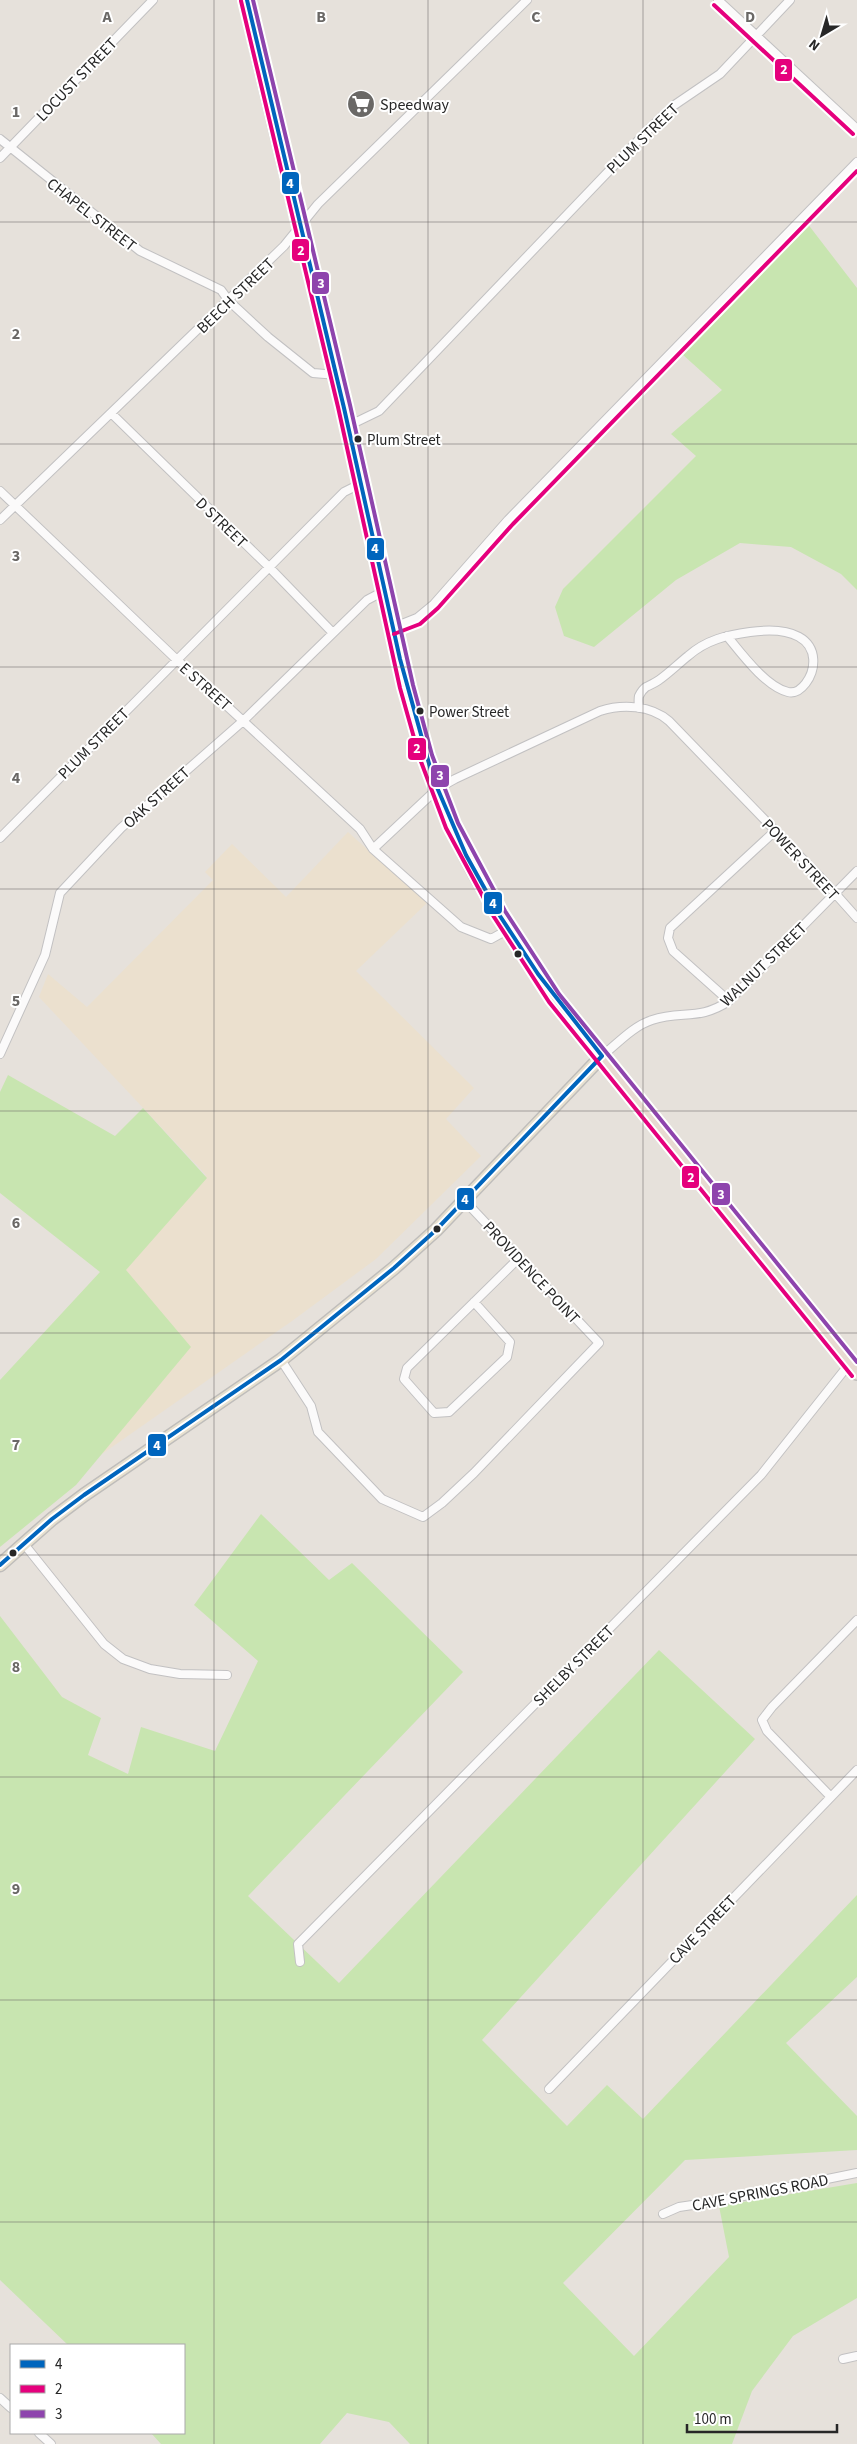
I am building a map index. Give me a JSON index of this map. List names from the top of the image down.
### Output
{
  "streets": {
    "street": [
      "LOCUST STREET",
      "PLUM STREET",
      "CHAPEL STREET",
      "BEECH STREET",
      "D STREET",
      "E STREET",
      "OAK STREET",
      "POWER STREET",
      "WALNUT STREET",
      "PROVIDENCE POINT",
      "SHELBY STREET",
      "CAVE STREET",
      "CAVE SPRINGS ROAD"
    ]
  },
  "crossings": [
    ["LOCUST STREET", "CHAPEL STREET"],
    ["PLUM STREET", "D STREET"],
    ["PLUM STREET", "E STREET"],
    ["CHAPEL STREET", "BEECH STREET"],
    ["BEECH STREET", "D STREET"],
    ["BEECH STREET", "E STREET"],
    ["D STREET", "OAK STREET"],
    ["E STREET", "OAK STREET"],
    ["E STREET", "POWER STREET"],
    ["POWER STREET", "WALNUT STREET"]
  ],
  "places": {
    "supermarket": ["Speedway"],
    "other": ["Plum Street", "Power Street"]
  },
  "lines": ["transit line 4", "transit line 3", "transit line 2"],
  "legend": ["4", "2", "3"],
  "scale_bar": "100 m",
  "north": "bottom left",
  "grid": {
    "columns": [
      "A",
      "B",
      "C",
      "D"
    ],
    "rows": [
      "1",
      "2",
      "3",
      "4",
      "5",
      "6",
      "7",
      "8",
      "9"
    ]
  }
}
